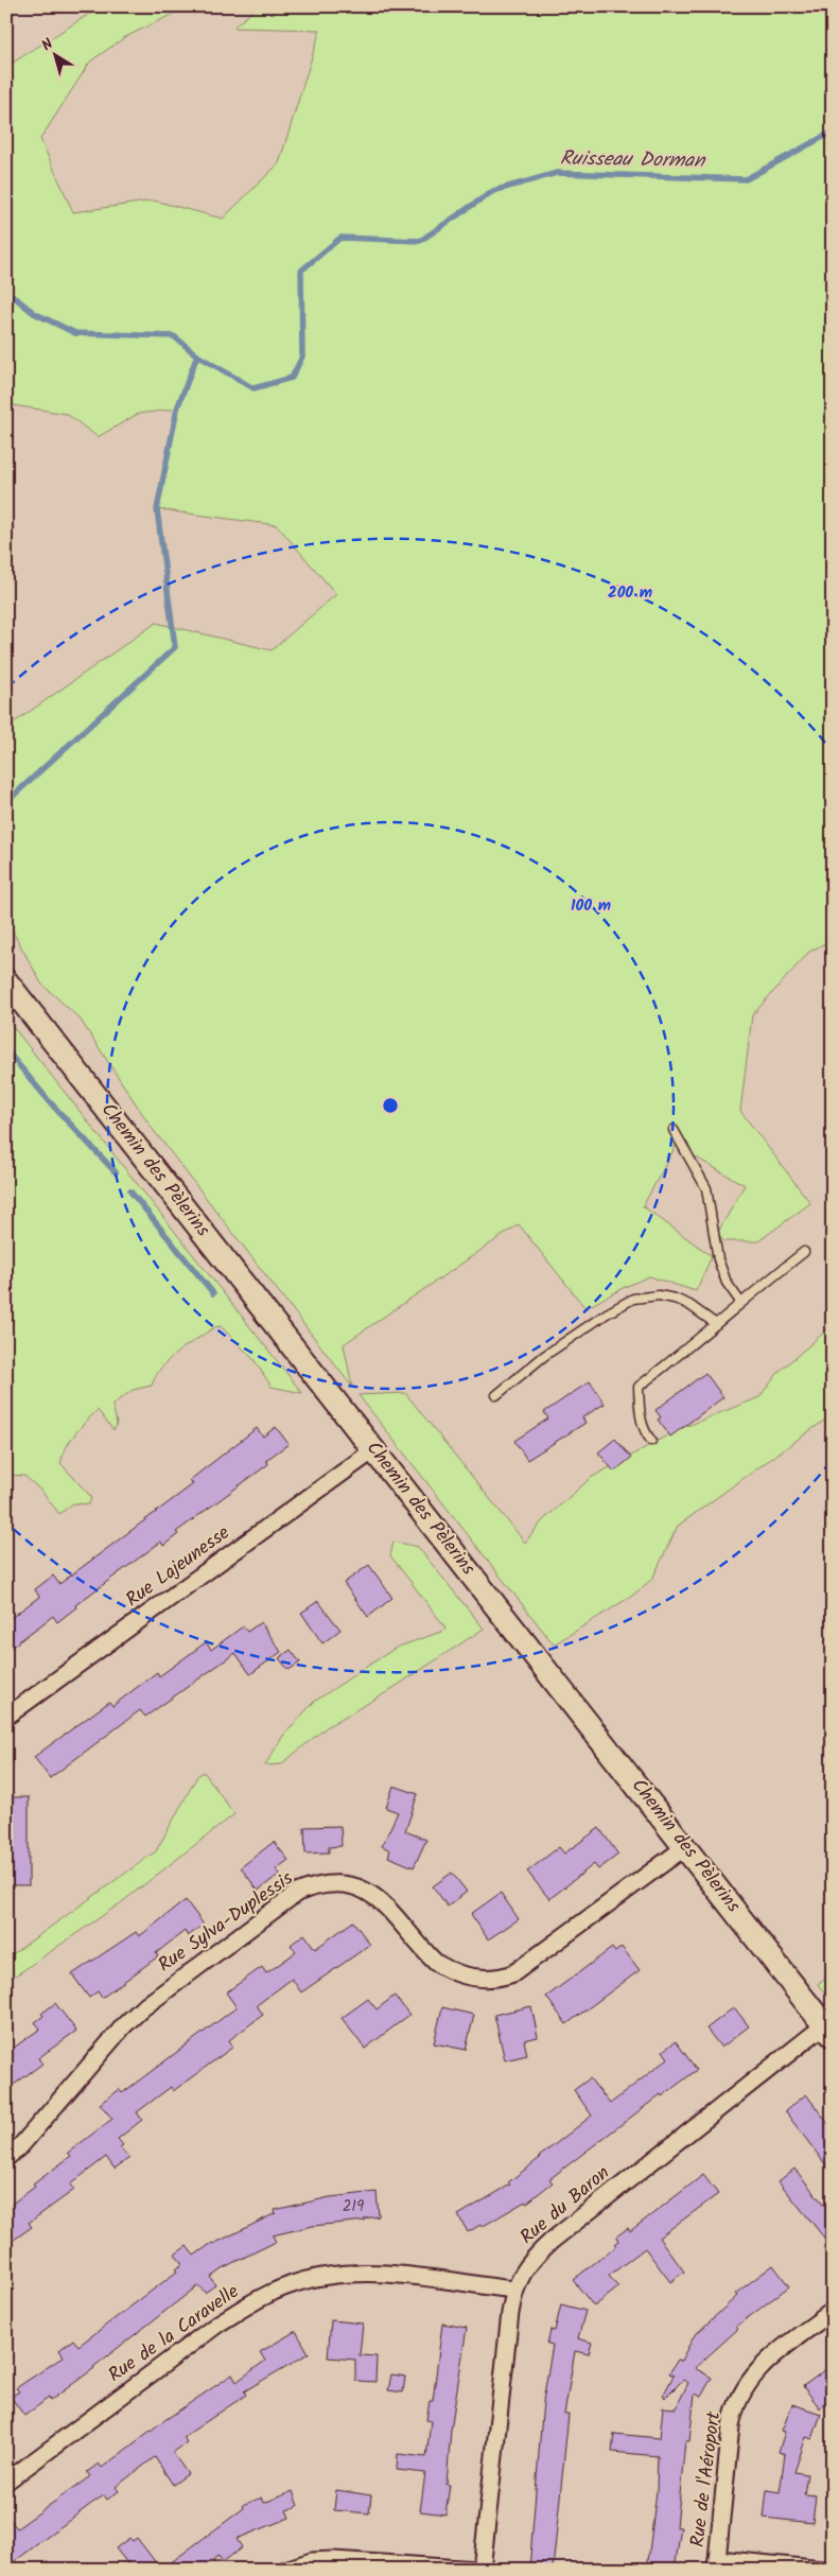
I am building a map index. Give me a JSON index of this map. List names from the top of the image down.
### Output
{
  "streets": {
    "street": [
      "Chemin des Pèlerins",
      "Rue Lajeunesse",
      "Rue Sylva-Duplessis",
      "Rue du Baron",
      "Rue de la Caravelle",
      "Rue de l'Aéroport"
    ]
  },
  "crossings": [
    ["Chemin des Pèlerins", "Rue Lajeunesse"],
    ["Chemin des Pèlerins", "Rue Sylva-Duplessis"],
    ["Chemin des Pèlerins", "Rue du Baron"],
    ["Rue du Baron", "Rue de la Caravelle"]
  ],
  "water": ["Ruisseau Dorman"],
  "house_numbers": ["219"],
  "north": "top left",
  "rings": ["200 m", "100 m"]
}
